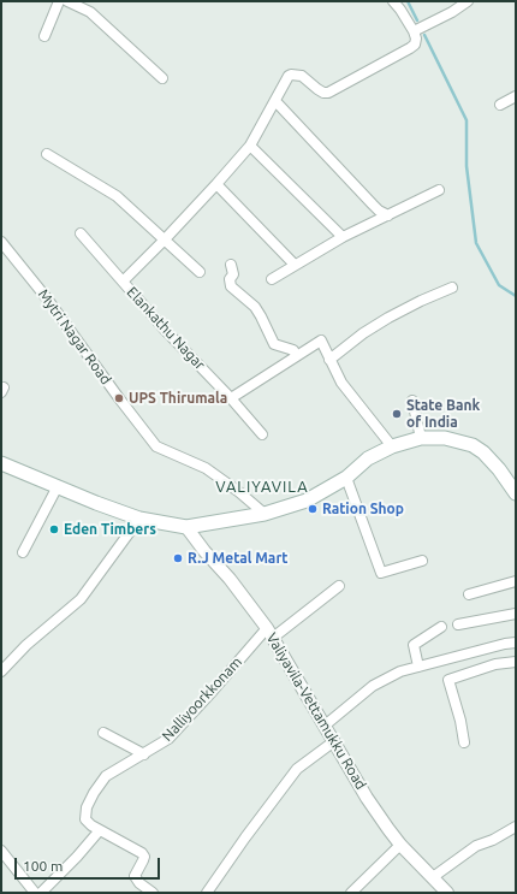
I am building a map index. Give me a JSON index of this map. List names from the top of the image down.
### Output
{
  "streets": {
    "street": [
      "Elankathu Nagar",
      "Mytri Nagar Road",
      "Nalliyoorkkonam",
      "Valiyavila-Vettamukku Road"
    ]
  },
  "crossings": [
    ["Nalliyoorkkonam", "Valiyavila-Vettamukku Road"]
  ],
  "districts": ["VALIYAVILA"],
  "places": [
    "UPS Thirumala",
    "State Bank of India",
    "Ration Shop",
    "Eden Timbers",
    "R.J Metal Mart"
  ],
  "scale_bar": "100 m"
}
